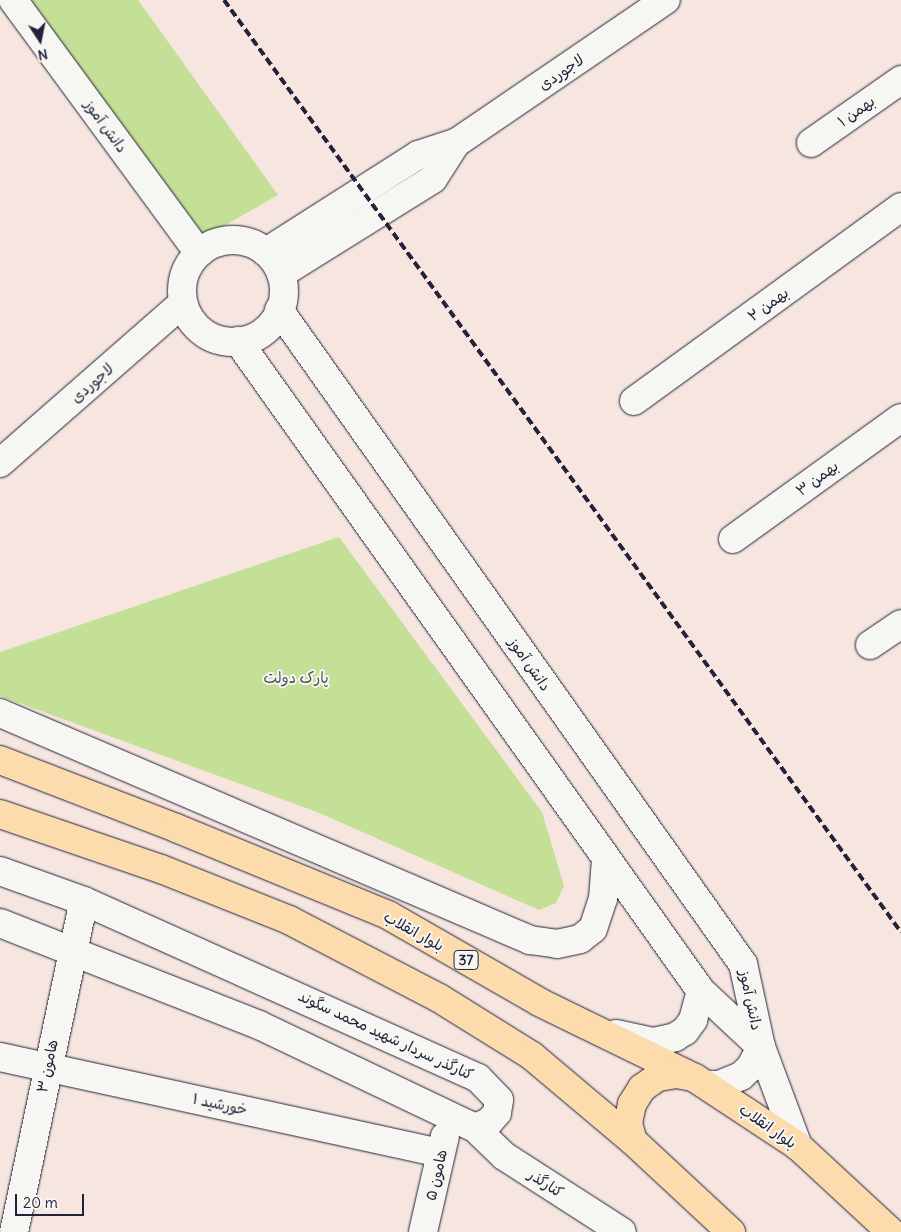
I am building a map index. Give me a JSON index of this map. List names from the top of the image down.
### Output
{
  "streets": {
    "main road": ["بلوار انقلاب", "37"],
    "street": [
      "لاجوردی",
      "بهمن ۱",
      "دانش آموز",
      "بهمن ۲",
      "بهمن ۳",
      "کنارگذر سردار شهید محمد سگوند",
      "هامون ۳",
      "خورشید ۱",
      "هامون ۵",
      "کنارگذر"
    ]
  },
  "crossings": [
    ["لاجوردی", "دانش آموز"],
    ["کنارگذر سردار شهید محمد سگوند", "هامون ۳"],
    ["کنارگذر سردار شهید محمد سگوند", "کنارگذر"],
    ["هامون ۳", "خورشید ۱"],
    ["خورشید ۱", "هامون ۵"]
  ],
  "parks": ["پارک دولت"],
  "scale_bar": "20 m",
  "north": "bottom"
}
